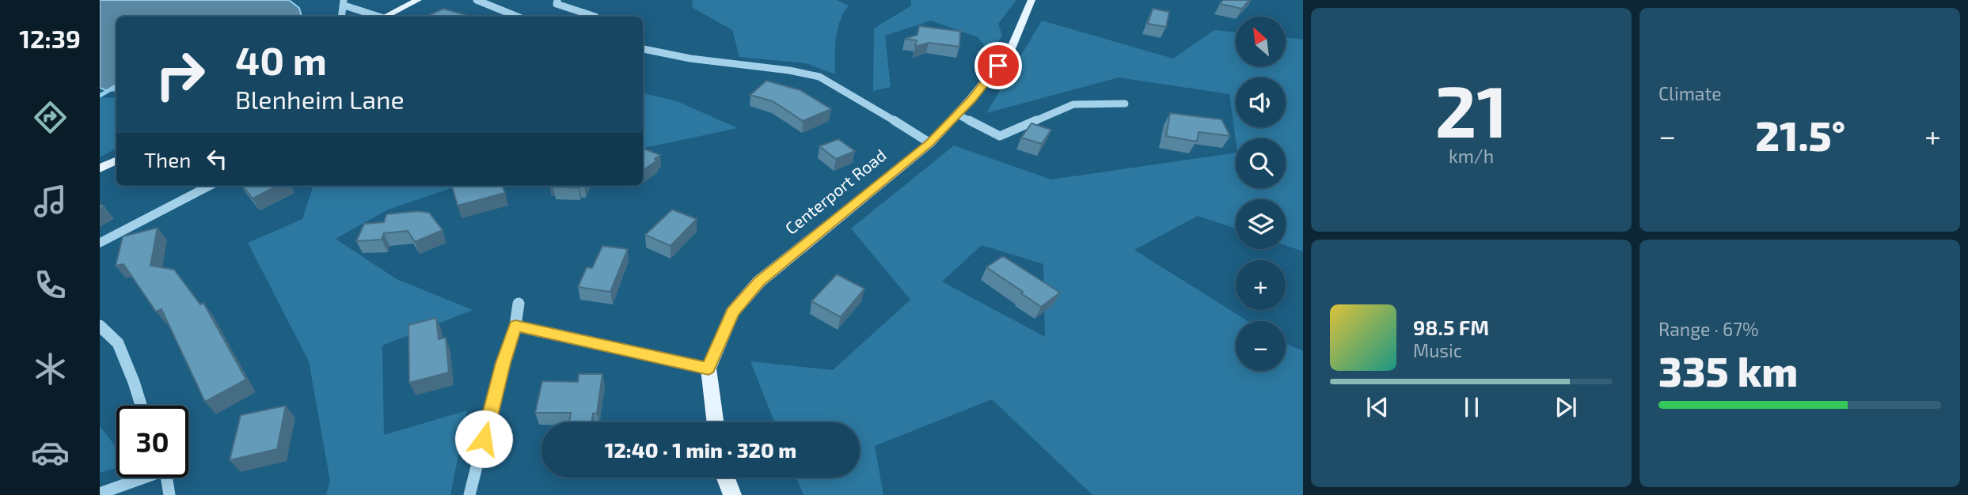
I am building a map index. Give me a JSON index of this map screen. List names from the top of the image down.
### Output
{
  "streets": {
    "main road": ["Centerport Road"]
  },
  "north": "top left",
  "page": {
    "tabs": "12:39",
    "tile": [
      ["21", "km/h"],
      "Climate",
      ["Range · 67%", "335 km"]
    ],
    "map_buttons": ["+", "−"],
    "turn": ["40 m", "Blenheim Lane"],
    "heat": ["−", "21.5°", "+"],
    "then": "Then",
    "song": ["98.5 FM", "Music"],
    "limit": "30",
    "trip": "12:40 · 1 min · 320 m"
  }
}
